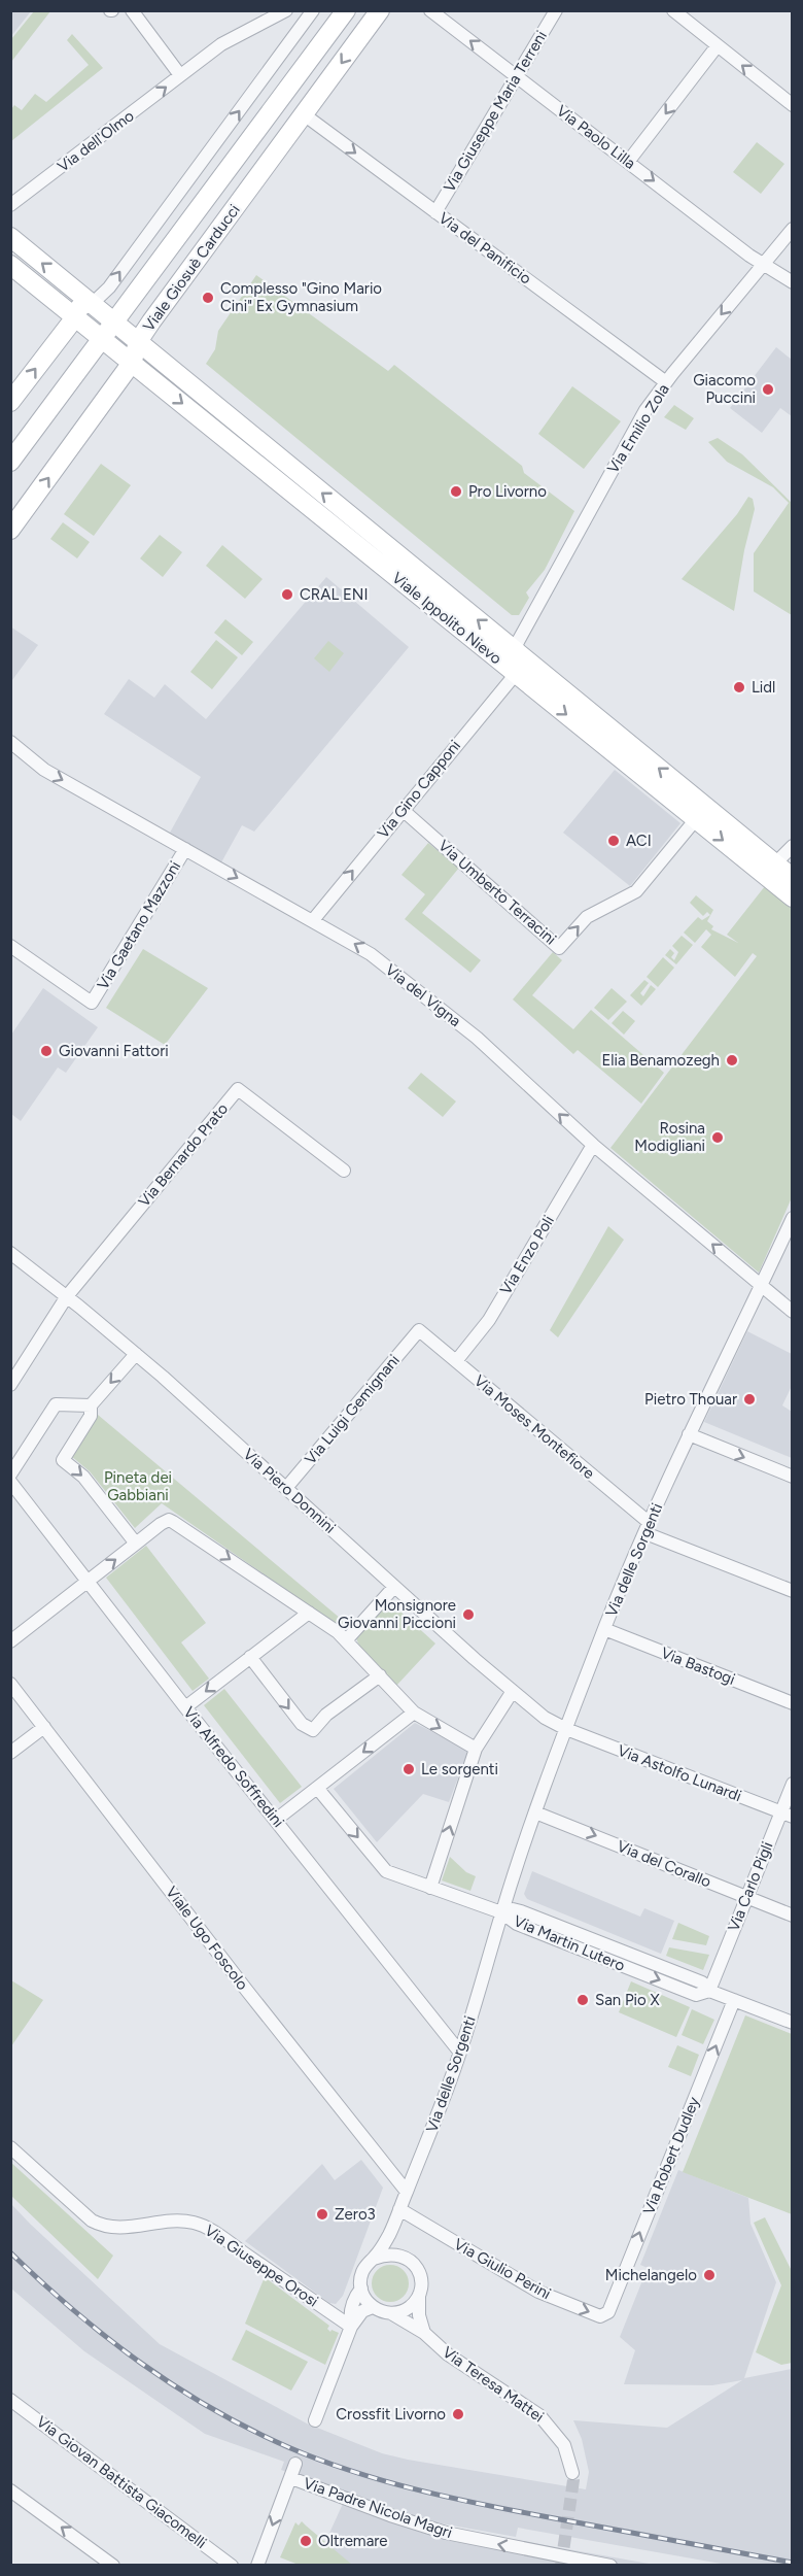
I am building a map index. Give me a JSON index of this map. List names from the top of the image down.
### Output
{
  "streets": {
    "main road": ["Viale Giosuè Carducci", "Viale Ippolito Nievo"],
    "street": [
      "Via Giuseppe Maria Terreni",
      "Via Paolo Lilla",
      "Via dell'Olmo",
      "Via del Panificio",
      "Via Emilio Zola",
      "Via Gino Capponi",
      "Via Umberto Terracini",
      "Via Gaetano Mazzoni",
      "Via del Vigna",
      "Via Bernardo Prato",
      "Via Enzo Poli",
      "Via Luigi Gemignani",
      "Via Moses Montefiore",
      "Via Piero Donnini",
      "Via delle Sorgenti",
      "Via Bastogi",
      "Via Alfredo Soffredini",
      "Via Astolfo Lunardi",
      "Via del Corallo",
      "Via Carlo Pigli",
      "Viale Ugo Foscolo",
      "Via Martin Lutero",
      "Via Robert Dudley",
      "Via Giuseppe Orosi",
      "Via Giulio Perini",
      "Via Teresa Mattei",
      "Via Giovan Battista Giacomelli",
      "Via Padre Nicola Magri"
    ]
  },
  "crossings": [
    ["Via Giuseppe Maria Terreni", "Via Paolo Lilla"],
    ["Via Giuseppe Maria Terreni", "Via del Panificio"],
    ["Via Paolo Lilla", "Via Emilio Zola"],
    ["Via del Panificio", "Viale Giosuè Carducci"],
    ["Via del Panificio", "Via Emilio Zola"],
    ["Viale Giosuè Carducci", "Viale Ippolito Nievo"],
    ["Via Emilio Zola", "Viale Ippolito Nievo"],
    ["Via Emilio Zola", "Via Gino Capponi"],
    ["Viale Ippolito Nievo", "Via Gino Capponi"],
    ["Viale Ippolito Nievo", "Via Umberto Terracini"],
    ["Via Gino Capponi", "Via Umberto Terracini"],
    ["Via Gino Capponi", "Via del Vigna"],
    ["Via Gaetano Mazzoni", "Via del Vigna"],
    ["Via del Vigna", "Via Enzo Poli"],
    ["Via del Vigna", "Via delle Sorgenti"],
    ["Via Bernardo Prato", "Via Piero Donnini"],
    ["Via Enzo Poli", "Via Moses Montefiore"],
    ["Via Luigi Gemignani", "Via Moses Montefiore"],
    ["Via Luigi Gemignani", "Via Piero Donnini"],
    ["Via Moses Montefiore", "Via delle Sorgenti"],
    ["Via Piero Donnini", "Via delle Sorgenti"],
    ["Via Piero Donnini", "Via Astolfo Lunardi"],
    ["Via delle Sorgenti", "Via Bastogi"],
    ["Via delle Sorgenti", "Via Alfredo Soffredini"],
    ["Via delle Sorgenti", "Via Astolfo Lunardi"],
    ["Via delle Sorgenti", "Via del Corallo"],
    ["Via delle Sorgenti", "Viale Ugo Foscolo"],
    ["Via delle Sorgenti", "Via Martin Lutero"],
    ["Via delle Sorgenti", "Via Giuseppe Orosi"],
    ["Via delle Sorgenti", "Via Giulio Perini"],
    ["Via delle Sorgenti", "Via Teresa Mattei"],
    ["Via Astolfo Lunardi", "Via Carlo Pigli"],
    ["Via del Corallo", "Via Carlo Pigli"],
    ["Via Carlo Pigli", "Via Martin Lutero"],
    ["Via Martin Lutero", "Via Robert Dudley"],
    ["Via Robert Dudley", "Via Giulio Perini"]
  ],
  "one_way": [
    "Via del Panificio",
    "Via Gino Capponi",
    "Via del Corallo",
    "Via Robert Dudley",
    "Via Giulio Perini",
    "Via Padre Nicola Magri"
  ],
  "parks": ["Pineta dei Gabbiani"],
  "places": [
    "Complesso \"Gino Mario Cini\" Ex Gymnasium",
    "Giacomo Puccini",
    "Pro Livorno",
    "CRAL ENI",
    "Lidl",
    "ACI",
    "Giovanni Fattori",
    "Elia Benamozegh",
    "Rosina Modigliani",
    "Pietro Thouar",
    "Monsignore Giovanni Piccioni",
    "Le sorgenti",
    "San Pio X",
    "Zero3",
    "Michelangelo",
    "Crossfit Livorno",
    "Oltremare"
  ]
}
